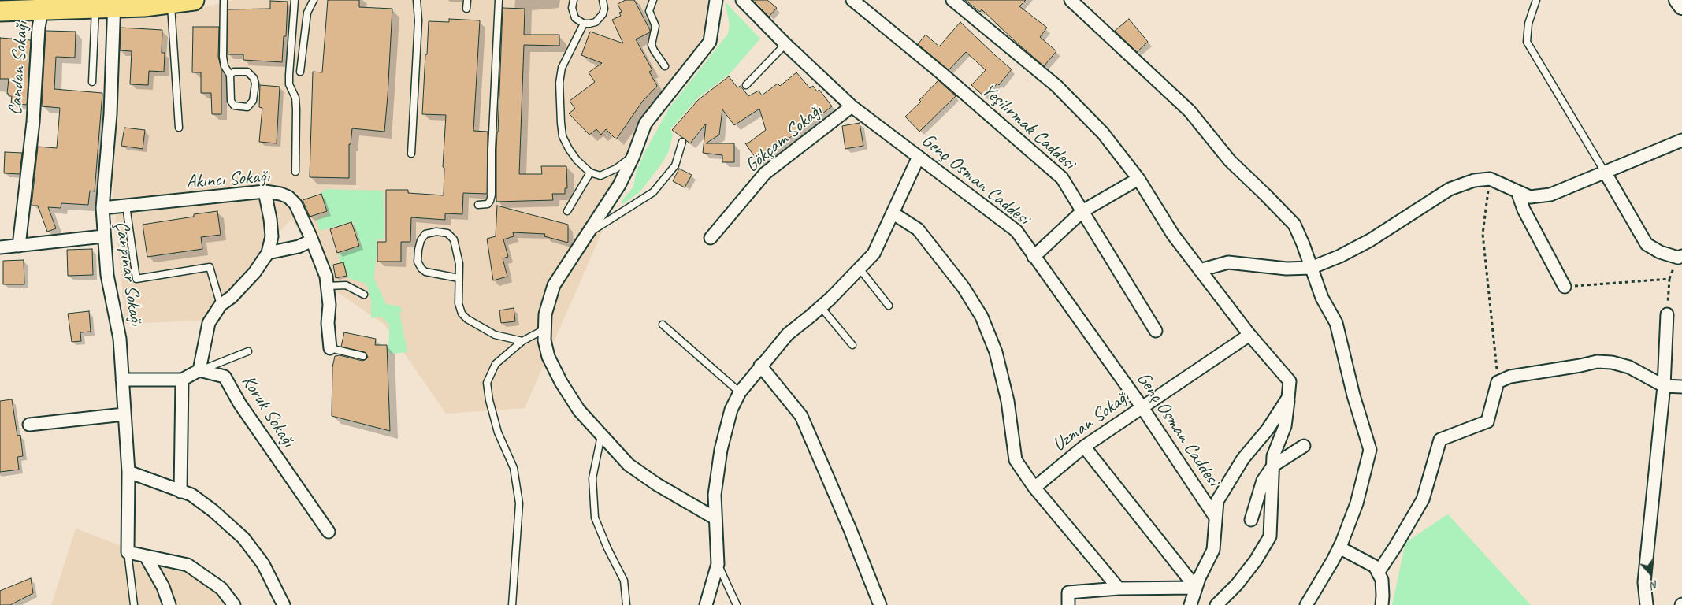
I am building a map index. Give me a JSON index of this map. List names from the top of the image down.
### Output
{
  "streets": {
    "street": [
      "Candan Sokağı",
      "Yeşilırmak Caddesi",
      "Gökçam Sokağı",
      "Akıncı Sokağı",
      "Genç Osman Caddesi",
      "Çanpınar Sokağı",
      "Koruk Sokağı",
      "Uzman Sokağı"
    ]
  },
  "crossings": [
    ["Gökçam Sokağı", "Genç Osman Caddesi"],
    ["Akıncı Sokağı", "Çanpınar Sokağı"],
    ["Genç Osman Caddesi", "Uzman Sokağı"]
  ],
  "north": "bottom"
}
